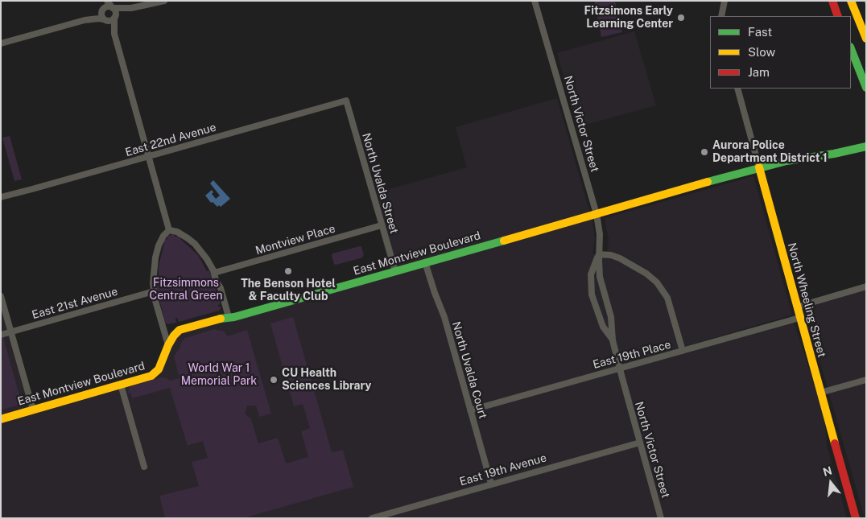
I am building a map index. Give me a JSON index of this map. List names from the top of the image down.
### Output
{
  "streets": {
    "street": [
      "North Victor Street",
      "East 22nd Avenue",
      "North Uvalda Street",
      "Montview Place",
      "East Montview Boulevard",
      "North Wheeling Street",
      "East 21st Avenue",
      "East 19th Place",
      "North Uvalda Court",
      "East 19th Avenue"
    ]
  },
  "crossings": [
    ["North Victor Street", "East Montview Boulevard"],
    ["North Victor Street", "East 19th Place"],
    ["North Victor Street", "East 19th Avenue"],
    ["East 22nd Avenue", "North Uvalda Street"],
    ["North Uvalda Street", "Montview Place"],
    ["North Uvalda Street", "East Montview Boulevard"],
    ["East Montview Boulevard", "North Wheeling Street"],
    ["East Montview Boulevard", "North Uvalda Court"],
    ["North Wheeling Street", "East 19th Place"],
    ["East 19th Place", "North Uvalda Court"],
    ["North Uvalda Court", "East 19th Avenue"]
  ],
  "parks": ["Fitzsimmons Central Green", "World War 1 Memorial Park"],
  "places": [
    "Fitzsimons Early Learning Center",
    "Aurora Police Department District 1",
    "The Benson Hotel & Faculty Club",
    "CU Health Sciences Library"
  ],
  "legend": ["Fast", "Slow", "Jam"],
  "north": "top"
}
